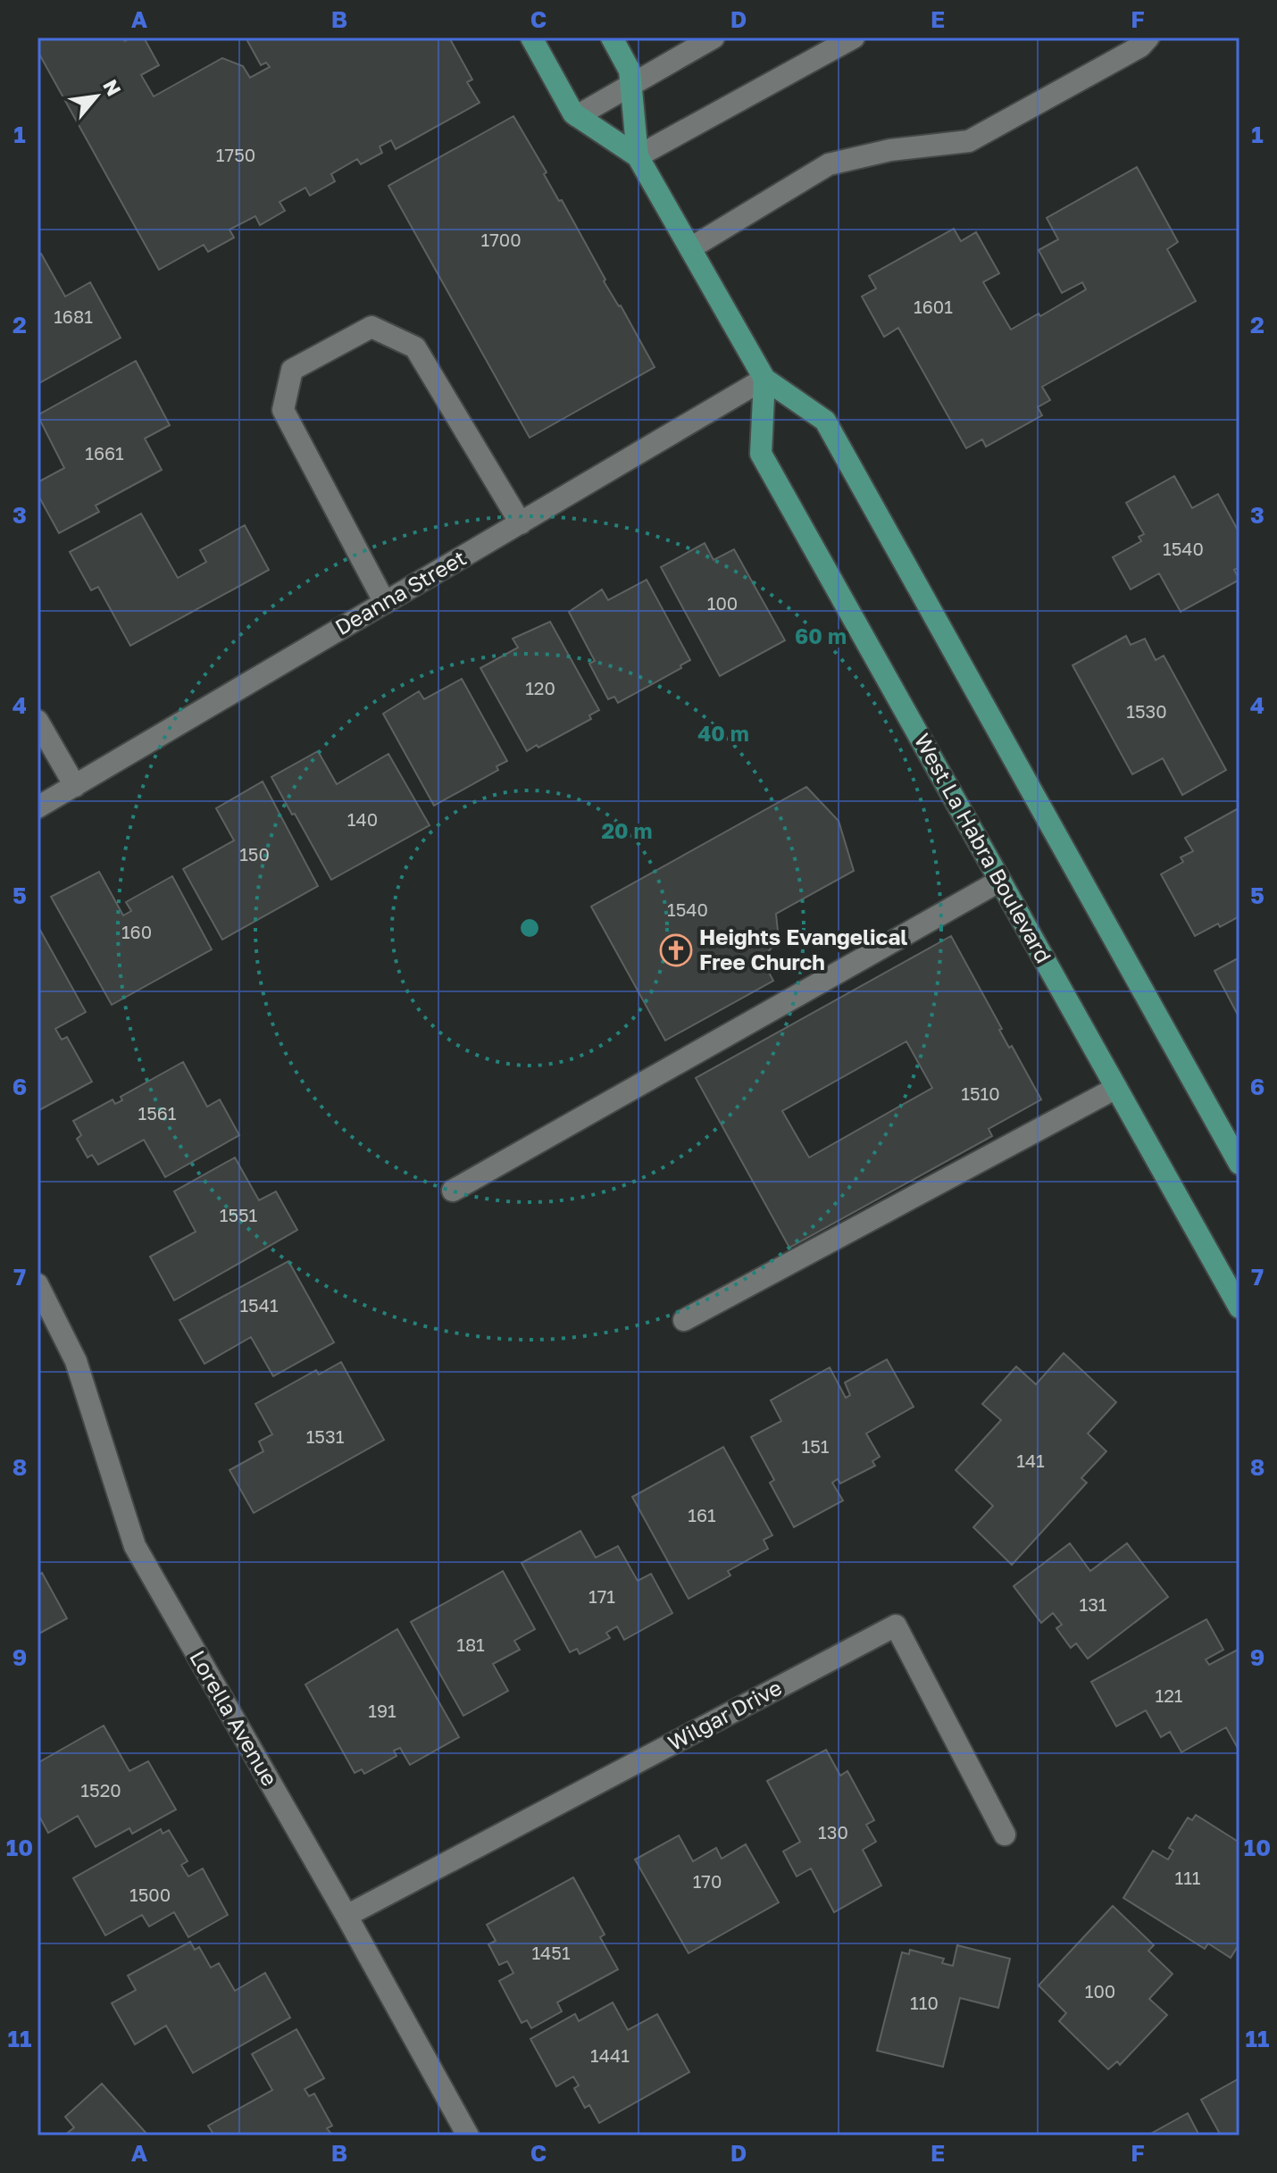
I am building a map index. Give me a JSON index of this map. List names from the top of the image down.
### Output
{
  "streets": {
    "main road": ["West La Habra Boulevard"],
    "street": ["Deanna Street", "Wilgar Drive", "Lorella Avenue"]
  },
  "crossings": [
    ["Deanna Street", "West La Habra Boulevard"],
    ["Wilgar Drive", "Lorella Avenue"]
  ],
  "places": {
    "church": ["Heights Evangelical Free Church"]
  },
  "house_numbers": [
    "1750",
    "1700",
    "1601",
    "1681",
    "1661",
    "1540",
    "100",
    "120",
    "1530",
    "140",
    "150",
    "1540",
    "160",
    "1510",
    "1561",
    "1551",
    "1541",
    "1531",
    "151",
    "141",
    "161",
    "171",
    "131",
    "181",
    "121",
    "191",
    "1520",
    "130",
    "111",
    "170",
    "1500",
    "1451",
    "100",
    "110",
    "1441"
  ],
  "north": "top right",
  "grid": {
    "columns": [
      "A",
      "B",
      "C",
      "D",
      "E",
      "F"
    ],
    "rows": [
      "1",
      "2",
      "3",
      "4",
      "5",
      "6",
      "7",
      "8",
      "9",
      "10",
      "11"
    ]
  },
  "rings": ["60 m", "40 m", "20 m"]
}
